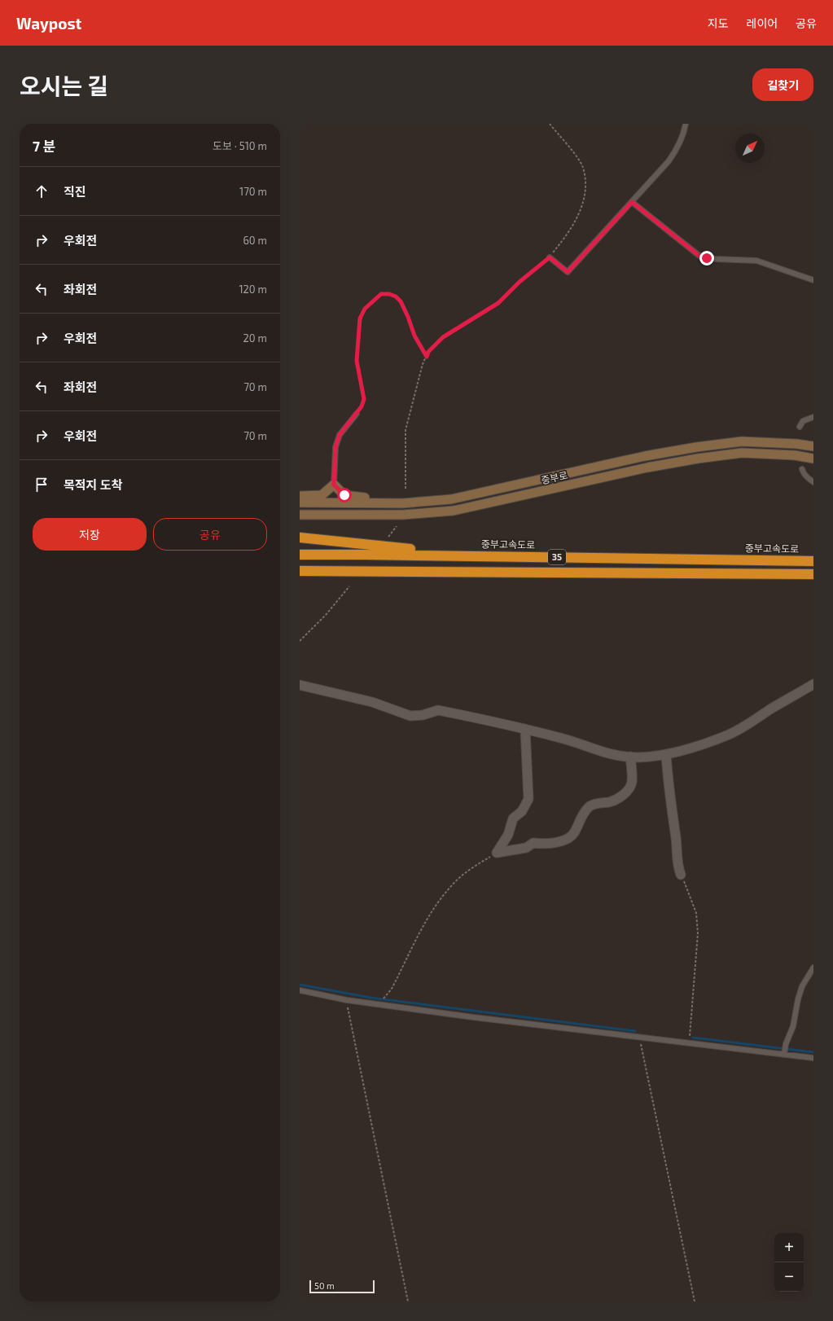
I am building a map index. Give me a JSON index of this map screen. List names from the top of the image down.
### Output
{
  "streets": {
    "highway": ["중부고속도로", "35"],
    "main road": ["중부로"]
  },
  "scale_bar": "50 m",
  "north": "top right",
  "page": {
    "header": "Waypost",
    "nav": ["지도", "레이어", "공유"],
    "title": "오시는 길",
    "buttons": [
      "길찾기",
      ["저장", "공유"]
    ],
    "heading": ["7 분", "도보 · 510 m"],
    "list": [
      ["직진", "170 m"],
      ["우회전", "60 m"],
      ["좌회전", "120 m"],
      ["우회전", "20 m"],
      ["좌회전", "70 m"],
      ["우회전", "70 m"],
      "목적지 도착"
    ],
    "map_buttons": ["+", "−"],
    "scale": "50 m"
  }
}
